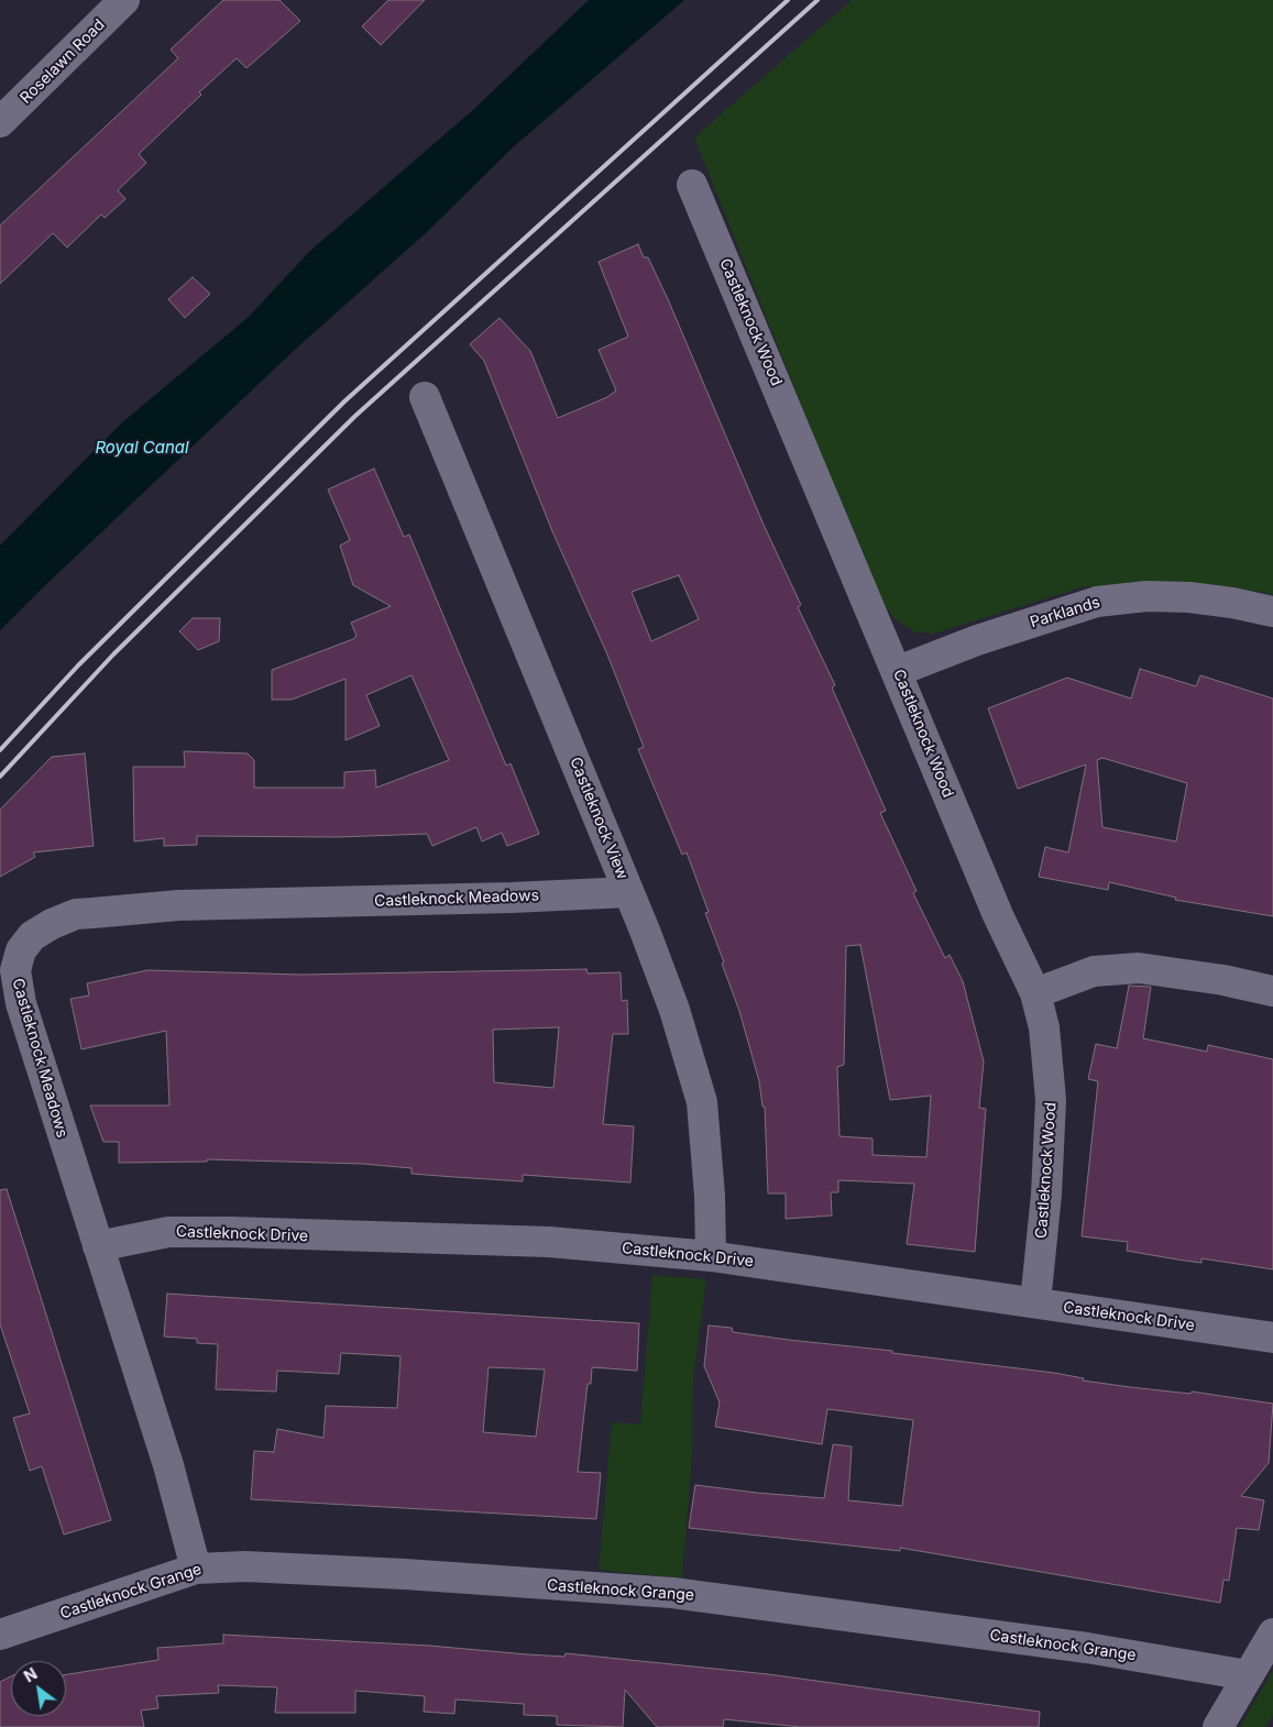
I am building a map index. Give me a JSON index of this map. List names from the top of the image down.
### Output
{
  "streets": {
    "street": [
      "Roselawn Road",
      "Castleknock Wood",
      "Parklands",
      "Castleknock View",
      "Castleknock Meadows",
      "Castleknock Drive",
      "Castleknock Grange"
    ]
  },
  "crossings": [
    ["Castleknock Wood", "Parklands"],
    ["Castleknock Wood", "Castleknock Drive"],
    ["Castleknock View", "Castleknock Meadows"],
    ["Castleknock View", "Castleknock Drive"],
    ["Castleknock Meadows", "Castleknock Drive"],
    ["Castleknock Meadows", "Castleknock Grange"]
  ],
  "water": ["Royal Canal"],
  "north": "top left"
}
